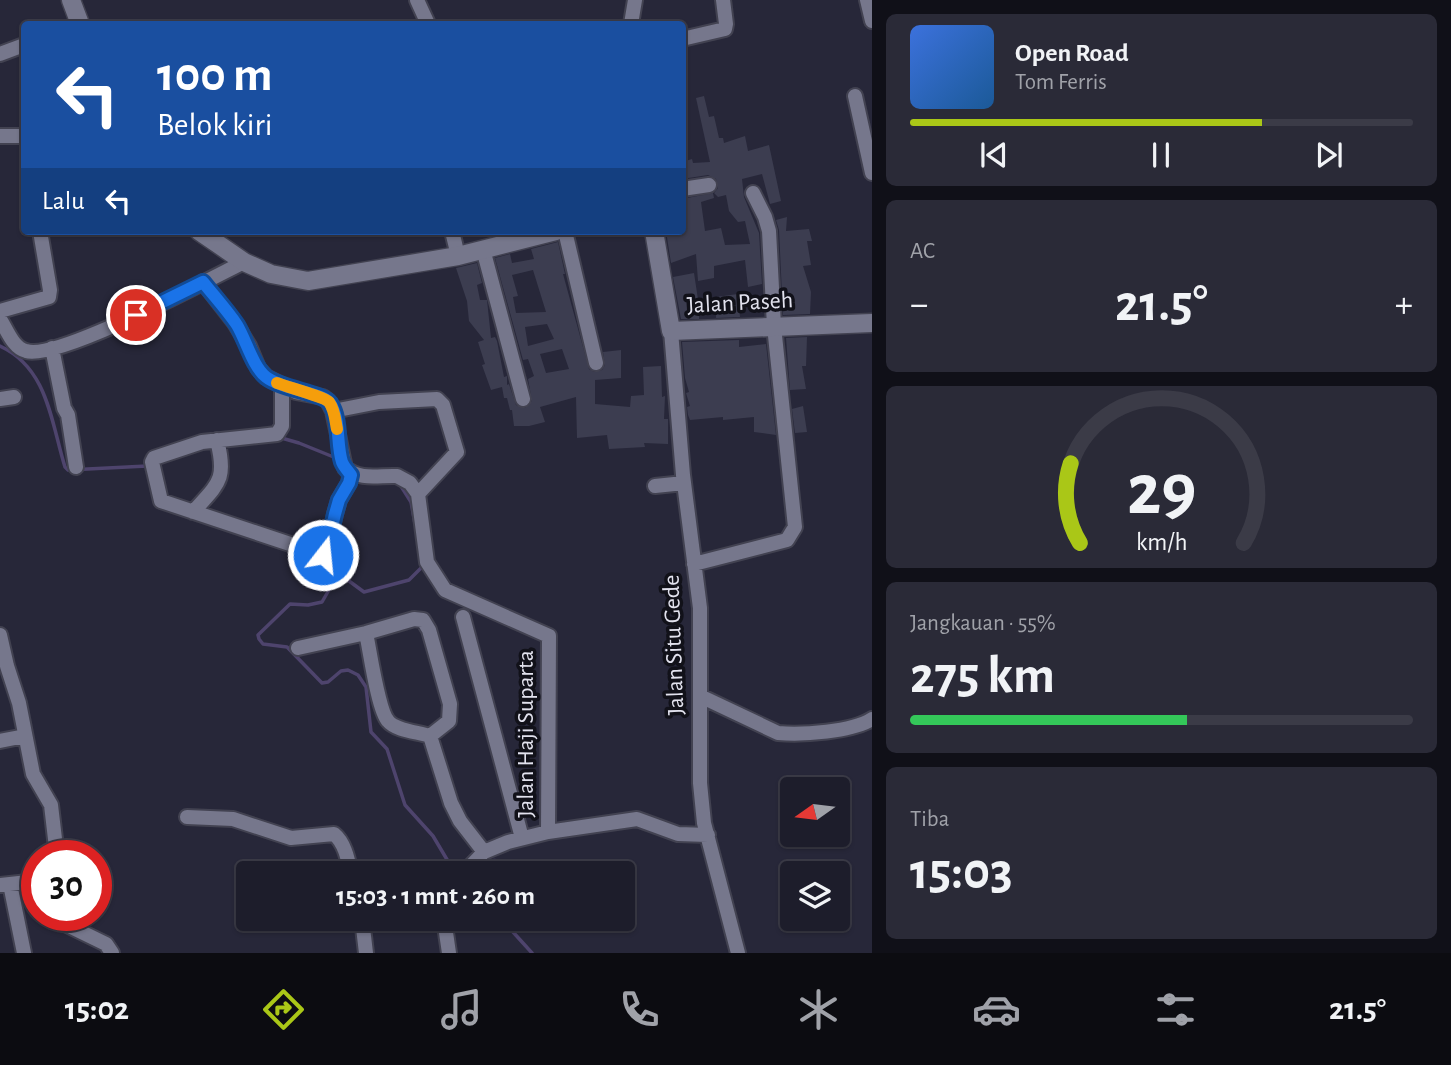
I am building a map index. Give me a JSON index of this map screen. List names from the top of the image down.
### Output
{
  "streets": {
    "street": ["Jalan Paseh", "Jalan Situ Gede", "Jalan Haji Suparta"]
  },
  "crossings": [
    ["Jalan Paseh", "Jalan Situ Gede"]
  ],
  "north": "left",
  "page": {
    "turn": ["100 m", "Belok kiri"],
    "song": ["Open Road", "Tom Ferris"],
    "then": "Lalu",
    "tile": [
      "AC",
      ["Jangkauan · 55%", "275 km"],
      ["Tiba", "15:03"]
    ],
    "heat": ["−", "21.5°", "+"],
    "limit": "30",
    "trip": "15:03 · 1 mnt · 260 m",
    "tabs": ["15:02", "21.5°"],
    "gauge": ["29", "km/h"]
  }
}
